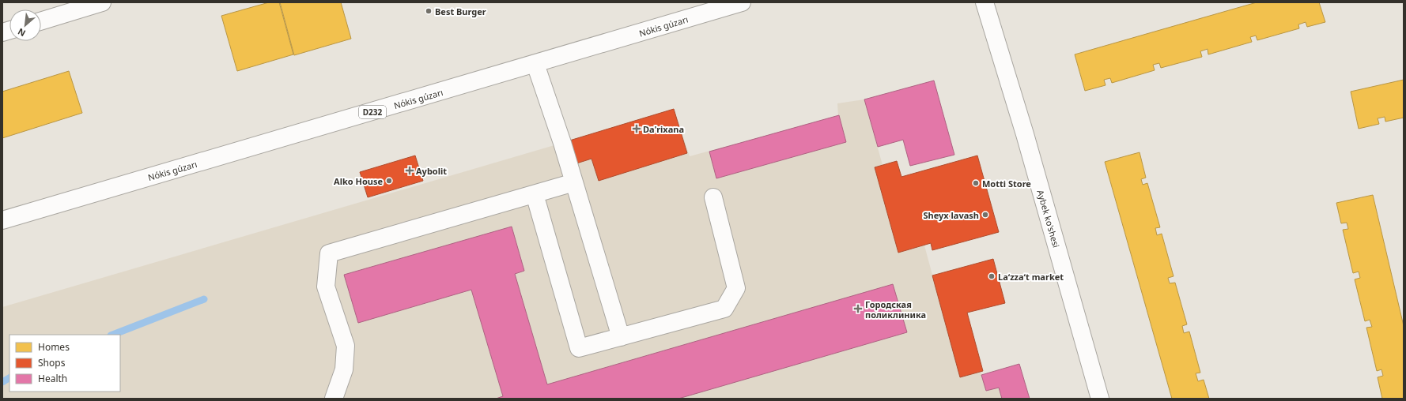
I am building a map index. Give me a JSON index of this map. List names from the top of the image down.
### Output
{
  "streets": {
    "main road": ["Nókis gúzarı", "D232", "Aybek ko'shesi"]
  },
  "places": {
    "other": [
      "Best Burger",
      "Alko House",
      "Motti Store",
      "Sheyx lavash",
      "Laʻzzaʻt market"
    ],
    "health": ["Da'rixana", "Aybolit", "Городская поликлиника"]
  },
  "legend": ["Homes", "Shops", "Health"],
  "north": "bottom left"
}
